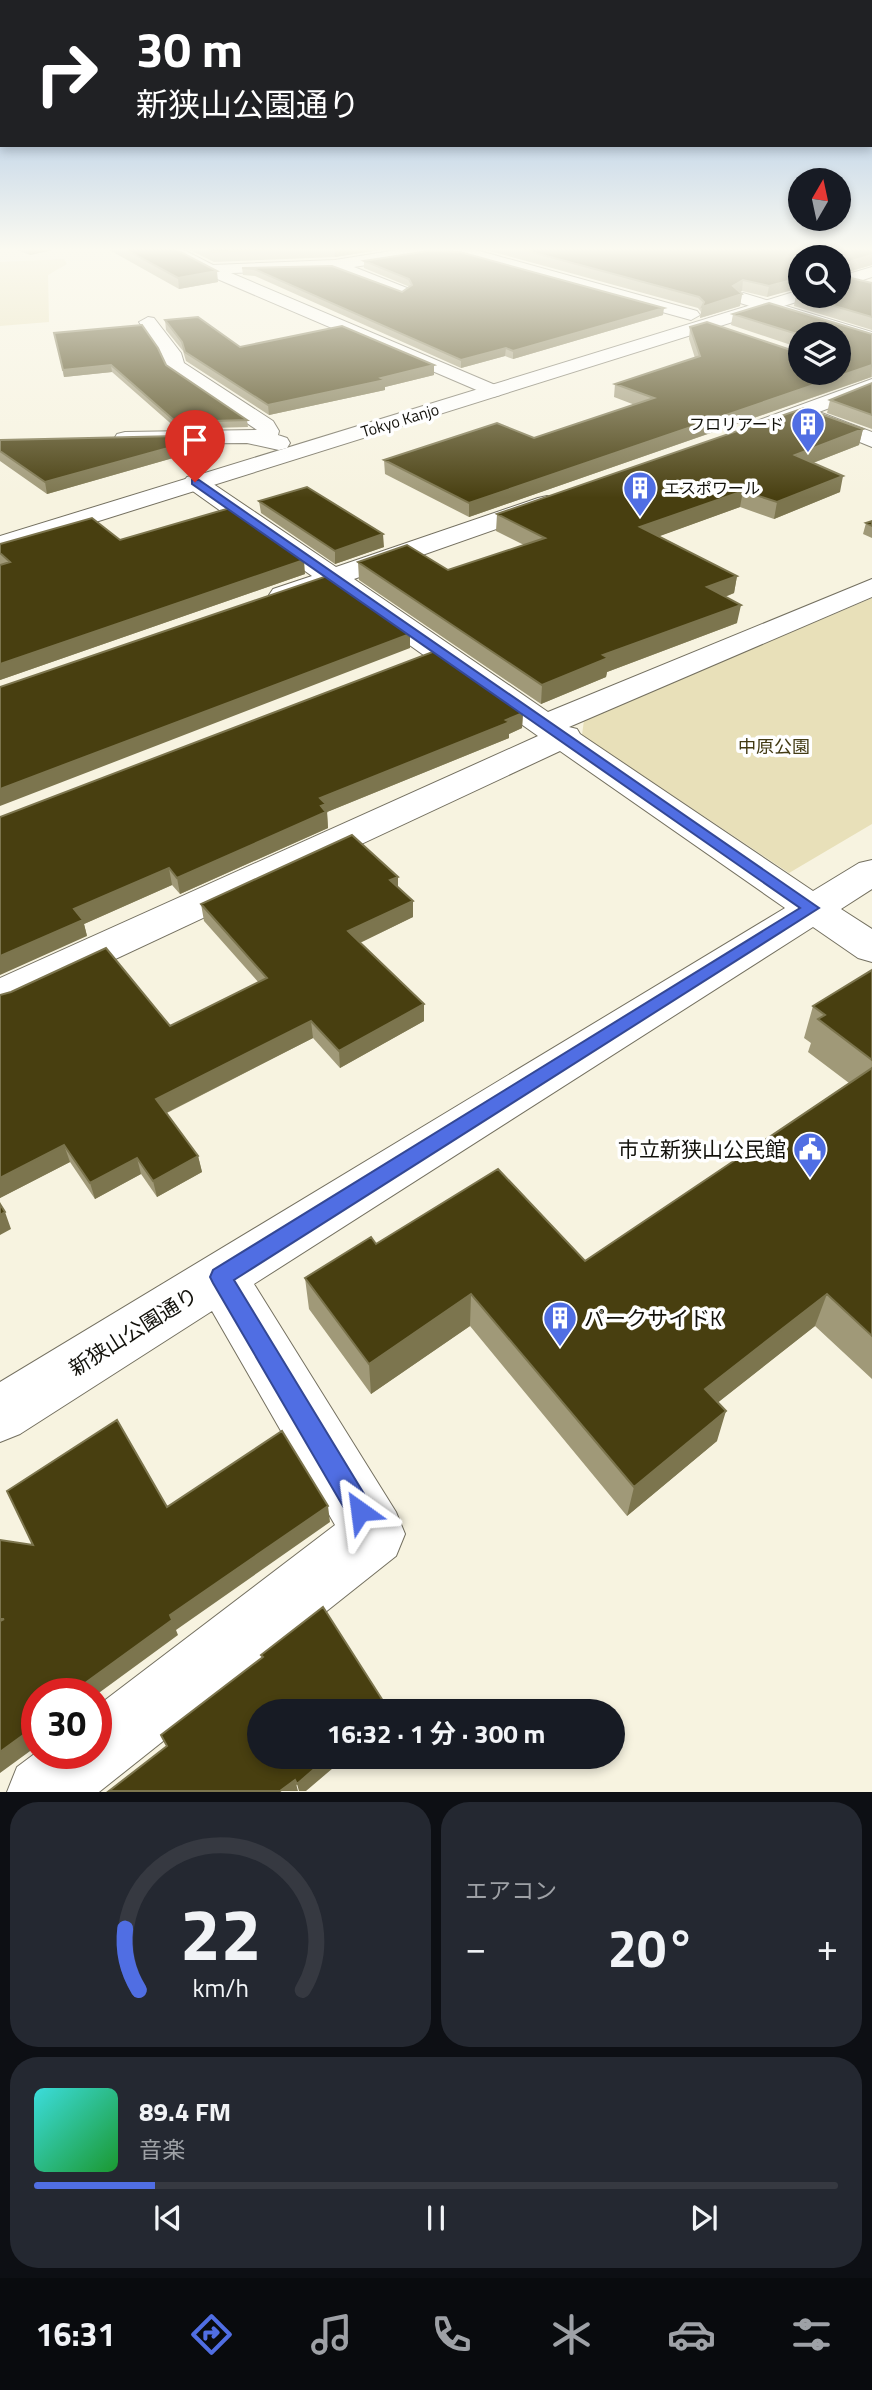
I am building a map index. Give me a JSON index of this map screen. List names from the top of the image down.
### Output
{
  "streets": {
    "main road": ["Tokyo Kanjo", "新狭山公園通り"]
  },
  "parks": ["中原公園"],
  "places": {
    "building": ["フロリアード", "エスポワール", "パークサイドK"],
    "public building": ["市立新狭山公民館"]
  },
  "north": "top",
  "page": {
    "turn": ["30 m", "新狭山公園通り"],
    "limit": "30",
    "trip": "16:32 · 1 分 · 300 m",
    "tile": "エアコン",
    "heat": ["−", "20°", "+"],
    "song": ["89.4 FM", "音楽"],
    "tabs": "16:31",
    "gauge": ["22", "km/h"]
  }
}
